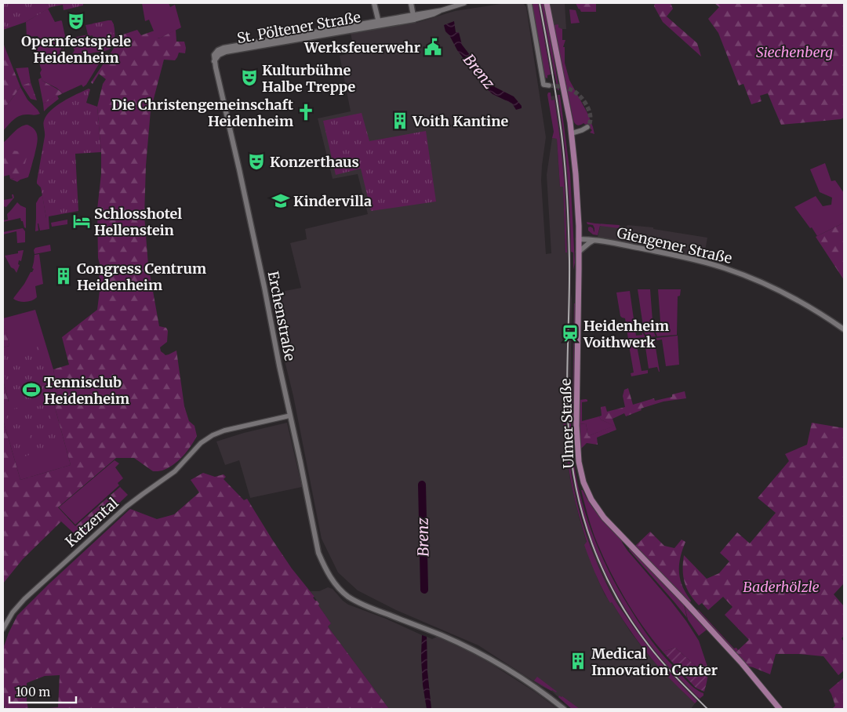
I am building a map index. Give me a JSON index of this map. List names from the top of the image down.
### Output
{
  "streets": {
    "main road": [
      "St. Pöltener Straße",
      "Giengener Straße",
      "Erchenstraße",
      "Ulmer Straße"
    ],
    "street": ["Katzental"]
  },
  "crossings": [
    ["St. Pöltener Straße", "Erchenstraße"],
    ["Giengener Straße", "Ulmer Straße"],
    ["Erchenstraße", "Katzental"]
  ],
  "water": ["Brenz"],
  "parks": ["Siechenberg", "Baderhölzle"],
  "places": {
    "theatre": ["Opernfestspiele Heidenheim", "Kulturbühne Halbe Treppe", "Konzerthaus"],
    "public building": ["Werksfeuerwehr"],
    "church": ["Die Christengemeinschaft Heidenheim"],
    "building": ["Voith Kantine", "Congress Centrum Heidenheim", "Medical Innovation Center"],
    "school or university": ["Kindervilla"],
    "hotel": ["Schlosshotel Hellenstein"],
    "station": ["Heidenheim Voithwerk"],
    "sports": ["Tennisclub Heidenheim"]
  },
  "scale_bar": "100 m"
}
